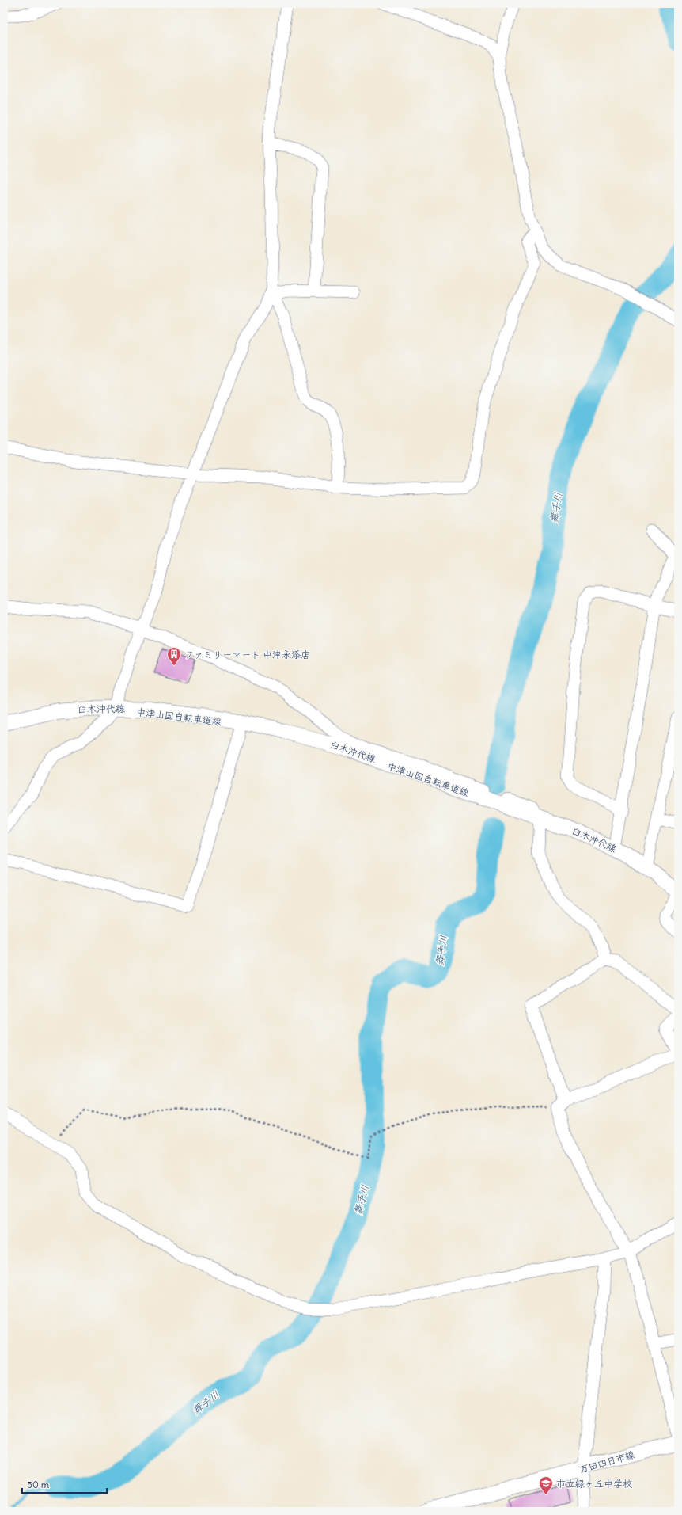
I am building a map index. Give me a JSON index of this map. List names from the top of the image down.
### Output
{
  "streets": {
    "main road": ["臼木沖代線", "万田四日市線"]
  },
  "water": ["舞手川"],
  "places": {
    "building": ["ファミリーマート 中津永添店"],
    "school or university": ["市立緑ヶ丘中学校"]
  },
  "scale_bar": "50 m"
}
